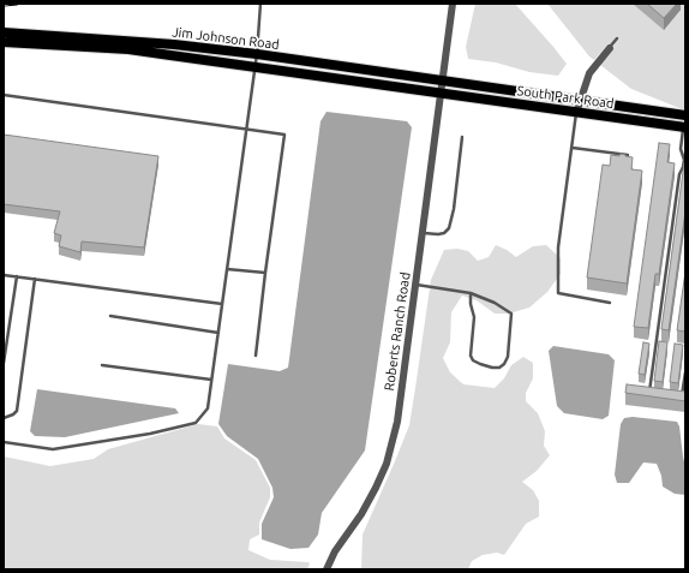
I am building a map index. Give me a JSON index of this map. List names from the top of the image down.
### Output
{
  "streets": {
    "main road": ["Jim Johnson Road", "South Park Road"],
    "street": ["Roberts Ranch Road"]
  },
  "crossings": [
    ["Jim Johnson Road", "South Park Road"],
    ["Jim Johnson Road", "Roberts Ranch Road"],
    ["South Park Road", "Roberts Ranch Road"]
  ]
}
